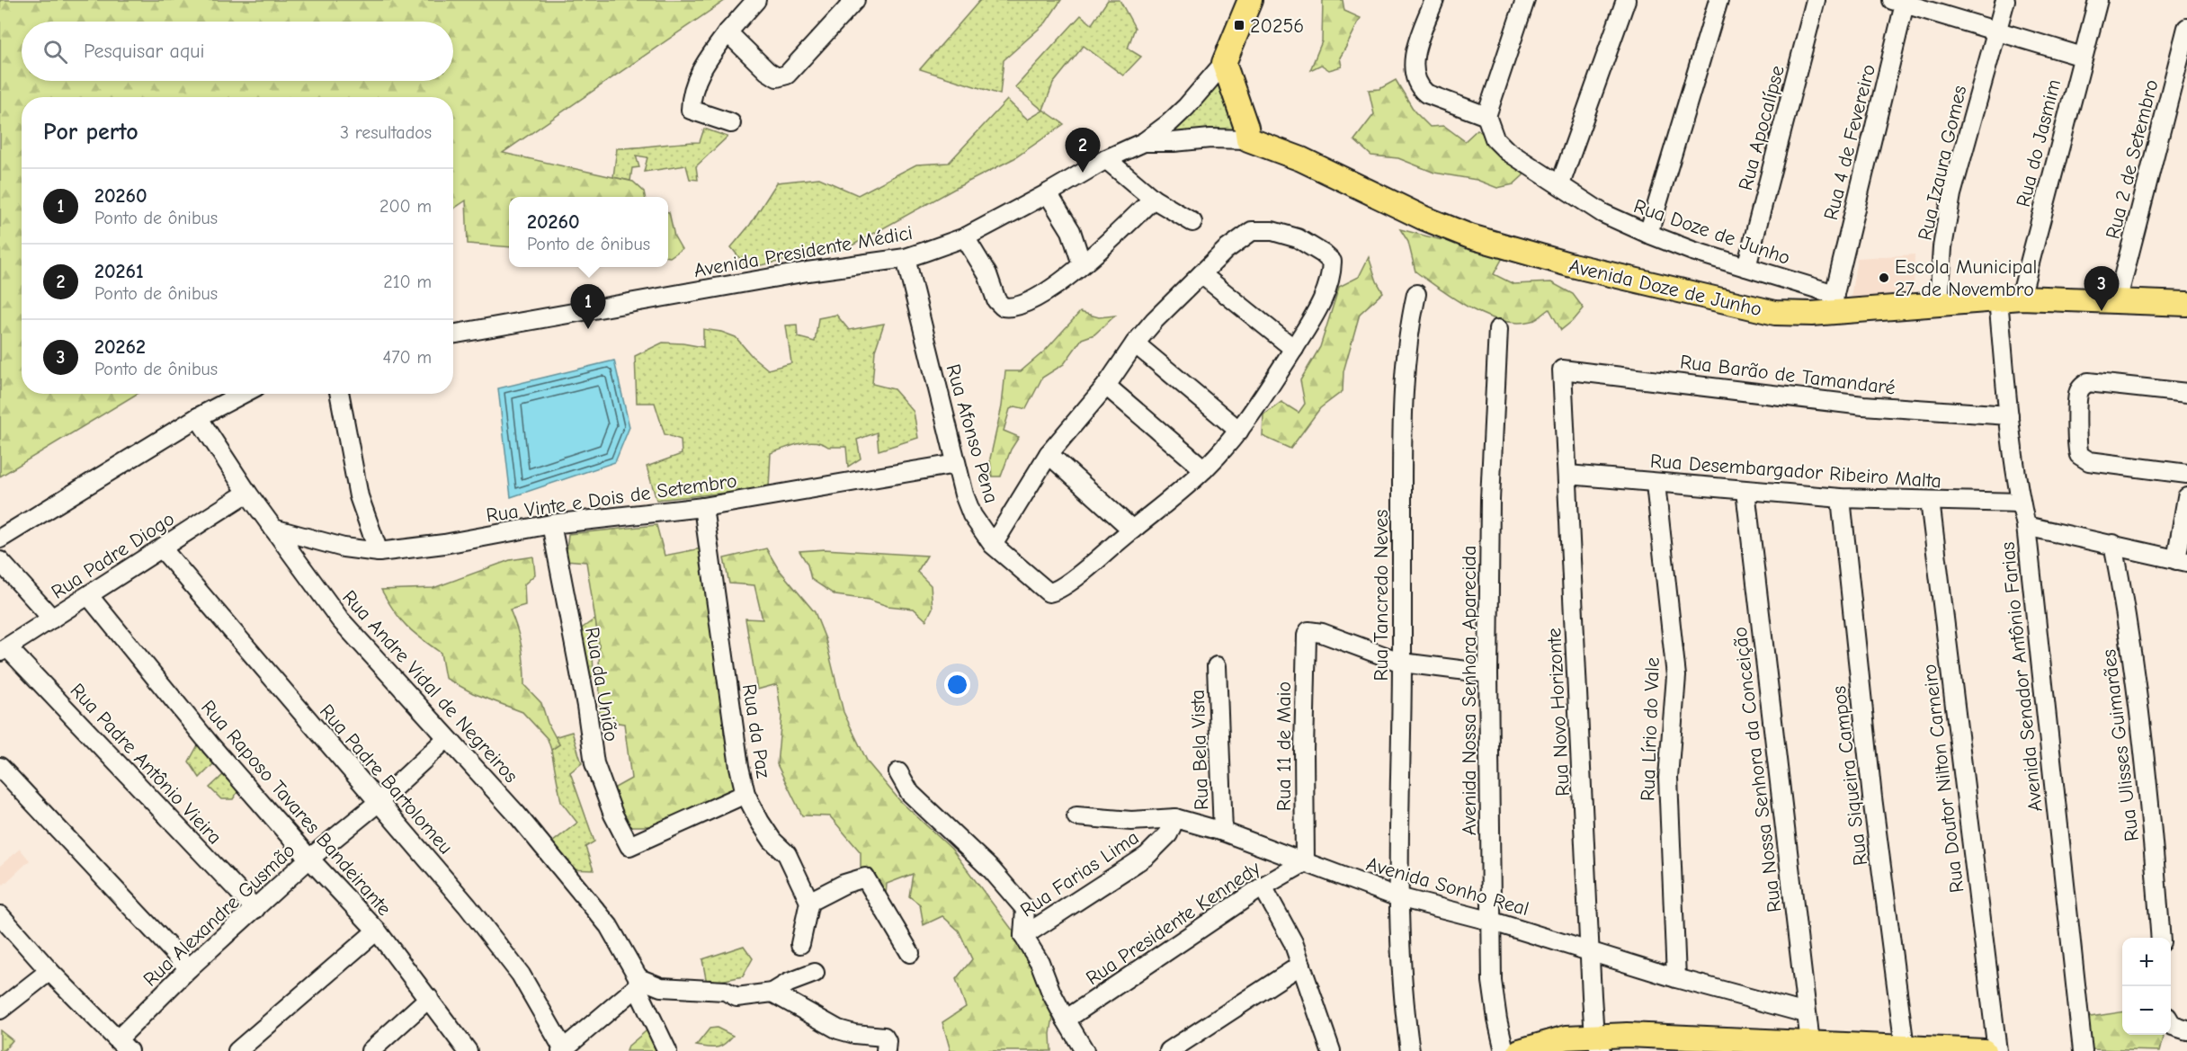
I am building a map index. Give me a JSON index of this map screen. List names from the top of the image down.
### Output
{
  "streets": {
    "main road": ["Avenida Doze de Junho"],
    "street": [
      "Rua Apocalípse",
      "Rua 4 de Fevereiro",
      "Rua do Jasmim",
      "Rua 2 de Setembro",
      "Rua Izaura Gomes",
      "Rua Doze de Junho",
      "Avenida Presidente Médici",
      "Rua Barão de Tamandaré",
      "Rua Afonso Pena",
      "Rua Desembargador Ribeiro Malta",
      "Rua Vinte e Dois de Setembro",
      "Rua Padre Diogo",
      "Rua Tancredo Neves",
      "Avenida Senador Antônio Farias",
      "Rua da União",
      "Rua Andre Vidal de Negreiros",
      "Avenida Nossa Senhora Aparecida",
      "Rua Novo Horizonte",
      "Rua Lírio do Vale",
      "Rua da Paz",
      "Rua Ulisses Guimarães",
      "Rua 11 de Maio",
      "Rua Bela Vista",
      "Rua Padre Antônio Vieira",
      "Rua Nossa Senhora da Conceição",
      "Rua Siqueira Campos",
      "Rua Padre Bartolomeu",
      "Rua Doutor Nilton Carneiro",
      "Rua Raposo Tavares Bandeirante",
      "Rua Farias Lima",
      "Avenida Sonho Real",
      "Rua Alexandre Gusmão",
      "Rua Presidente Kennedy"
    ]
  },
  "crossings": [
    ["Rua Apocalípse", "Rua Doze de Junho"],
    ["Rua 4 de Fevereiro", "Rua Doze de Junho"],
    ["Rua 4 de Fevereiro", "Avenida Doze de Junho"],
    ["Rua do Jasmim", "Avenida Doze de Junho"],
    ["Rua 2 de Setembro", "Avenida Doze de Junho"],
    ["Rua Izaura Gomes", "Avenida Doze de Junho"],
    ["Rua Doze de Junho", "Avenida Doze de Junho"],
    ["Avenida Presidente Médici", "Avenida Doze de Junho"],
    ["Avenida Presidente Médici", "Rua Afonso Pena"],
    ["Avenida Doze de Junho", "Avenida Senador Antônio Farias"],
    ["Rua Barão de Tamandaré", "Avenida Senador Antônio Farias"],
    ["Rua Barão de Tamandaré", "Rua Novo Horizonte"],
    ["Rua Afonso Pena", "Rua Vinte e Dois de Setembro"],
    ["Rua Desembargador Ribeiro Malta", "Avenida Senador Antônio Farias"],
    ["Rua Desembargador Ribeiro Malta", "Rua Novo Horizonte"],
    ["Rua Desembargador Ribeiro Malta", "Rua Lírio do Vale"],
    ["Rua Desembargador Ribeiro Malta", "Rua Nossa Senhora da Conceição"],
    ["Rua Desembargador Ribeiro Malta", "Rua Siqueira Campos"],
    ["Rua Desembargador Ribeiro Malta", "Rua Doutor Nilton Carneiro"],
    ["Rua Vinte e Dois de Setembro", "Rua da União"],
    ["Rua Vinte e Dois de Setembro", "Rua Andre Vidal de Negreiros"],
    ["Rua Vinte e Dois de Setembro", "Rua da Paz"],
    ["Rua Padre Diogo", "Rua Andre Vidal de Negreiros"],
    ["Rua Padre Diogo", "Rua Padre Antônio Vieira"],
    ["Rua Padre Diogo", "Rua Padre Bartolomeu"],
    ["Rua Padre Diogo", "Rua Raposo Tavares Bandeirante"],
    ["Rua Tancredo Neves", "Rua 11 de Maio"],
    ["Rua Tancredo Neves", "Avenida Sonho Real"],
    ["Rua da União", "Rua da Paz"],
    ["Rua Andre Vidal de Negreiros", "Rua Alexandre Gusmão"],
    ["Avenida Nossa Senhora Aparecida", "Avenida Sonho Real"],
    ["Rua Novo Horizonte", "Avenida Sonho Real"],
    ["Rua Lírio do Vale", "Avenida Sonho Real"],
    ["Rua 11 de Maio", "Avenida Sonho Real"],
    ["Rua 11 de Maio", "Rua Presidente Kennedy"],
    ["Rua Bela Vista", "Avenida Sonho Real"],
    ["Rua Padre Antônio Vieira", "Rua Alexandre Gusmão"],
    ["Rua Nossa Senhora da Conceição", "Avenida Sonho Real"],
    ["Rua Padre Bartolomeu", "Rua Alexandre Gusmão"],
    ["Rua Raposo Tavares Bandeirante", "Rua Alexandre Gusmão"],
    ["Rua Farias Lima", "Avenida Sonho Real"],
    ["Avenida Sonho Real", "Rua Presidente Kennedy"]
  ],
  "places": {
    "transit": ["20256"],
    "other": ["Escola Municipal 27 de Novembro"]
  },
  "page": {
    "search": "Pesquisar aqui",
    "heading": ["Por perto", "3 resultados"],
    "pins": ["2", "3", "1"],
    "list": [
      {
        "mark": "1",
        "name": "20260",
        "note": "Ponto de ônibus",
        "value": "200 m"
      },
      {
        "mark": "2",
        "name": "20261",
        "note": "Ponto de ônibus",
        "value": "210 m"
      },
      {
        "mark": "3",
        "name": "20262",
        "note": "Ponto de ônibus",
        "value": "470 m"
      }
    ],
    "popup": ["20260", "Ponto de ônibus"],
    "map_buttons": ["+", "−"]
  }
}
